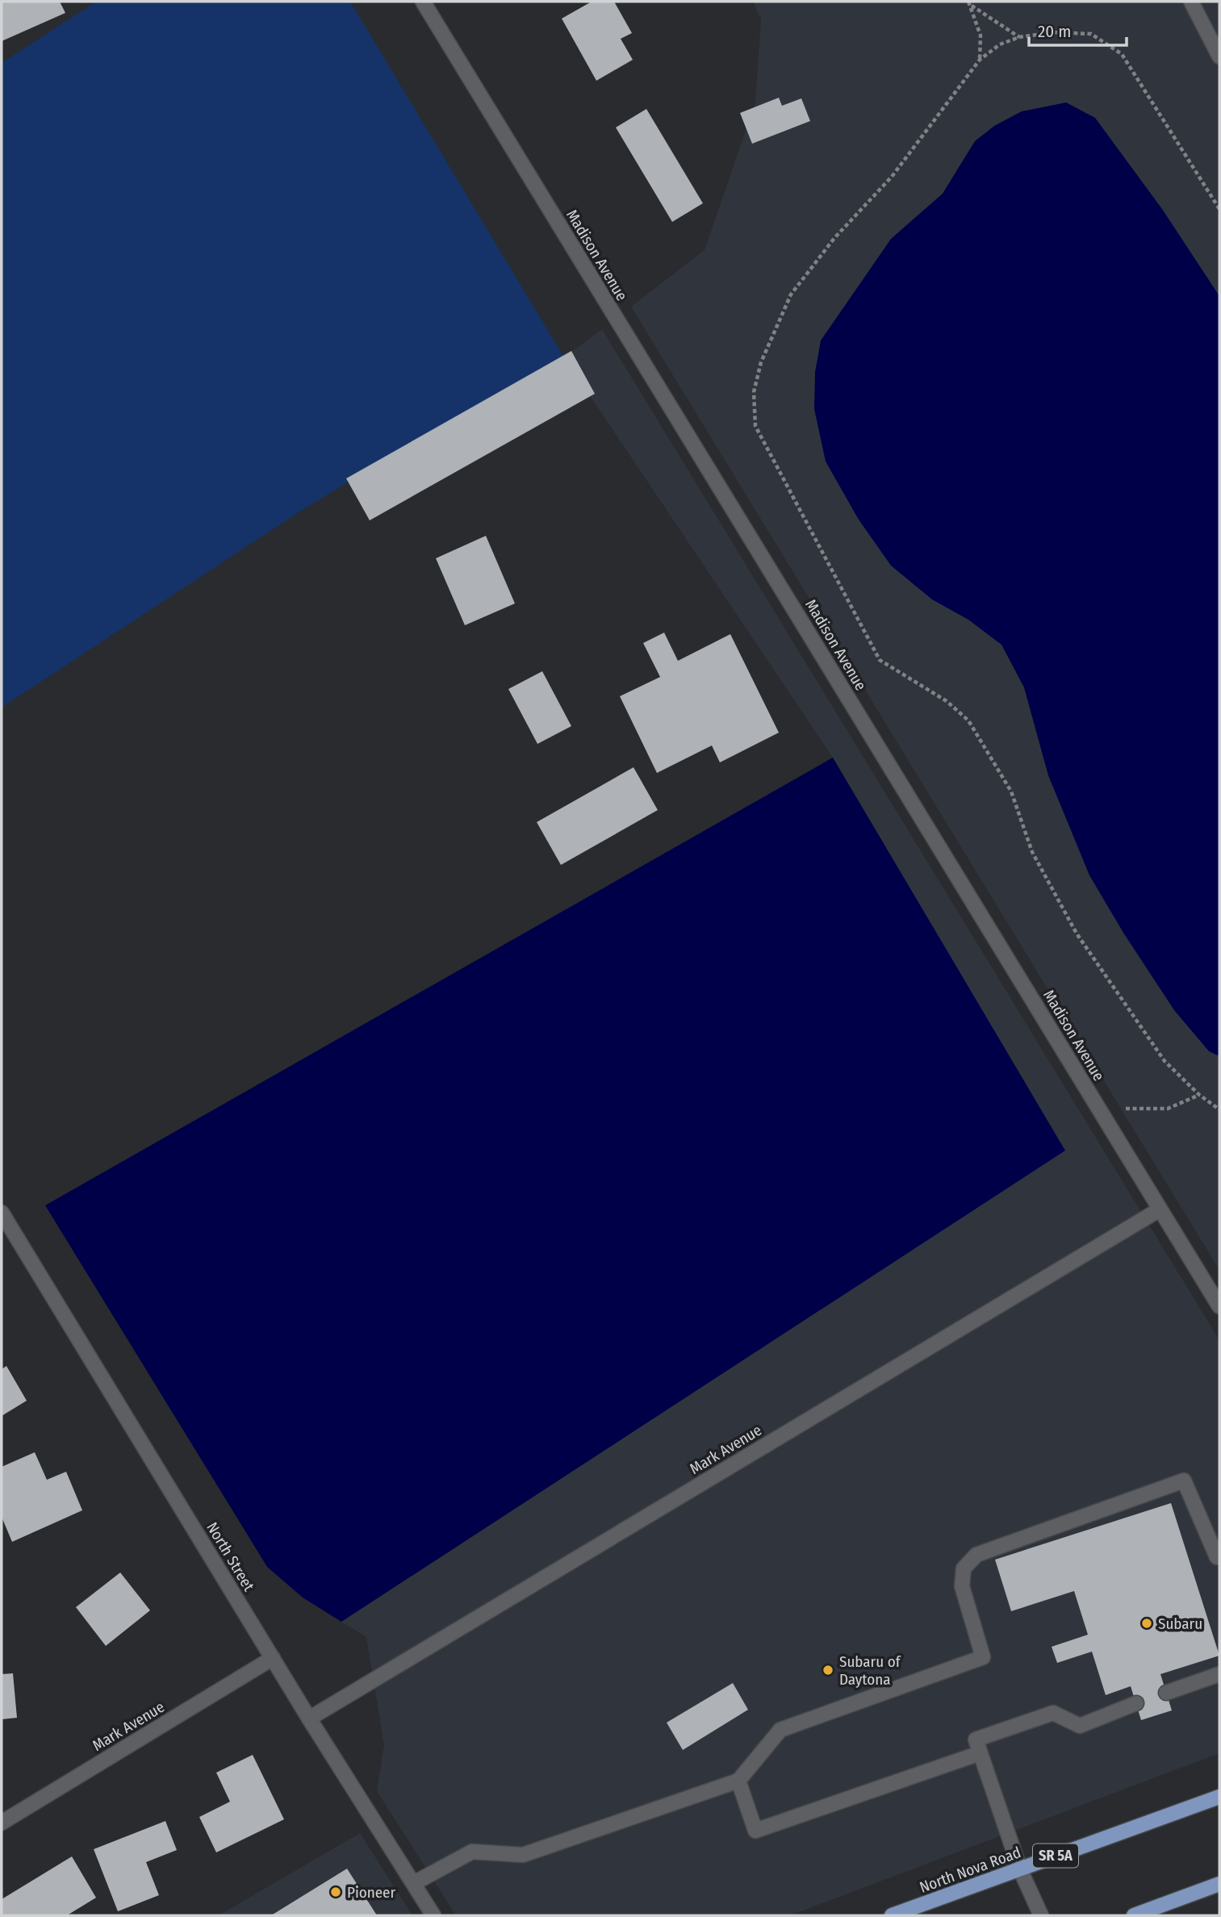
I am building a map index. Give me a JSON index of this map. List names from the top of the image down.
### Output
{
  "streets": {
    "main road": ["SR 5A", "North Nova Road"],
    "street": ["Madison Avenue", "Mark Avenue", "North Street"]
  },
  "crossings": [
    ["Madison Avenue", "Mark Avenue"],
    ["Mark Avenue", "North Street"]
  ],
  "places": ["Subaru", "Subaru of Daytona", "Pioneer"],
  "scale_bar": "20 m"
}
